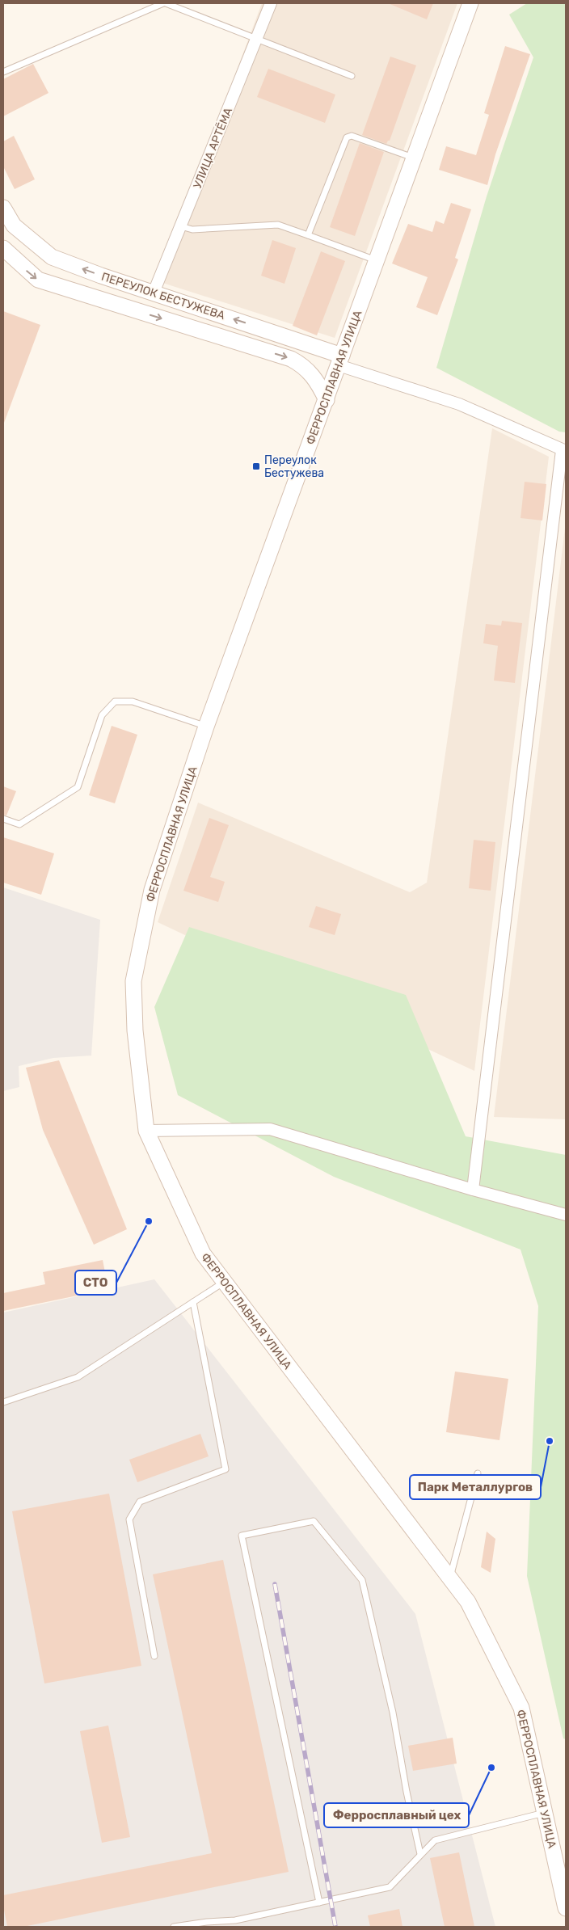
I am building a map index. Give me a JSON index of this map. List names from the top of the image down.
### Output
{
  "streets": {
    "main road": ["ПЕРЕУЛОК БЕСТУЖЕВА", "ФЕРРОСПЛАВНАЯ УЛИЦА"],
    "street": ["УЛИЦА АРТЁМА"]
  },
  "crossings": [
    ["УЛИЦА АРТЁМА", "ПЕРЕУЛОК БЕСТУЖЕВА"],
    ["ПЕРЕУЛОК БЕСТУЖЕВА", "ФЕРРОСПЛАВНАЯ УЛИЦА"]
  ],
  "places": {
    "transit": ["Переулок Бестужева"],
    "other": ["СТО", "Парк Металлургов", "Ферросплавный цех"]
  }
}
